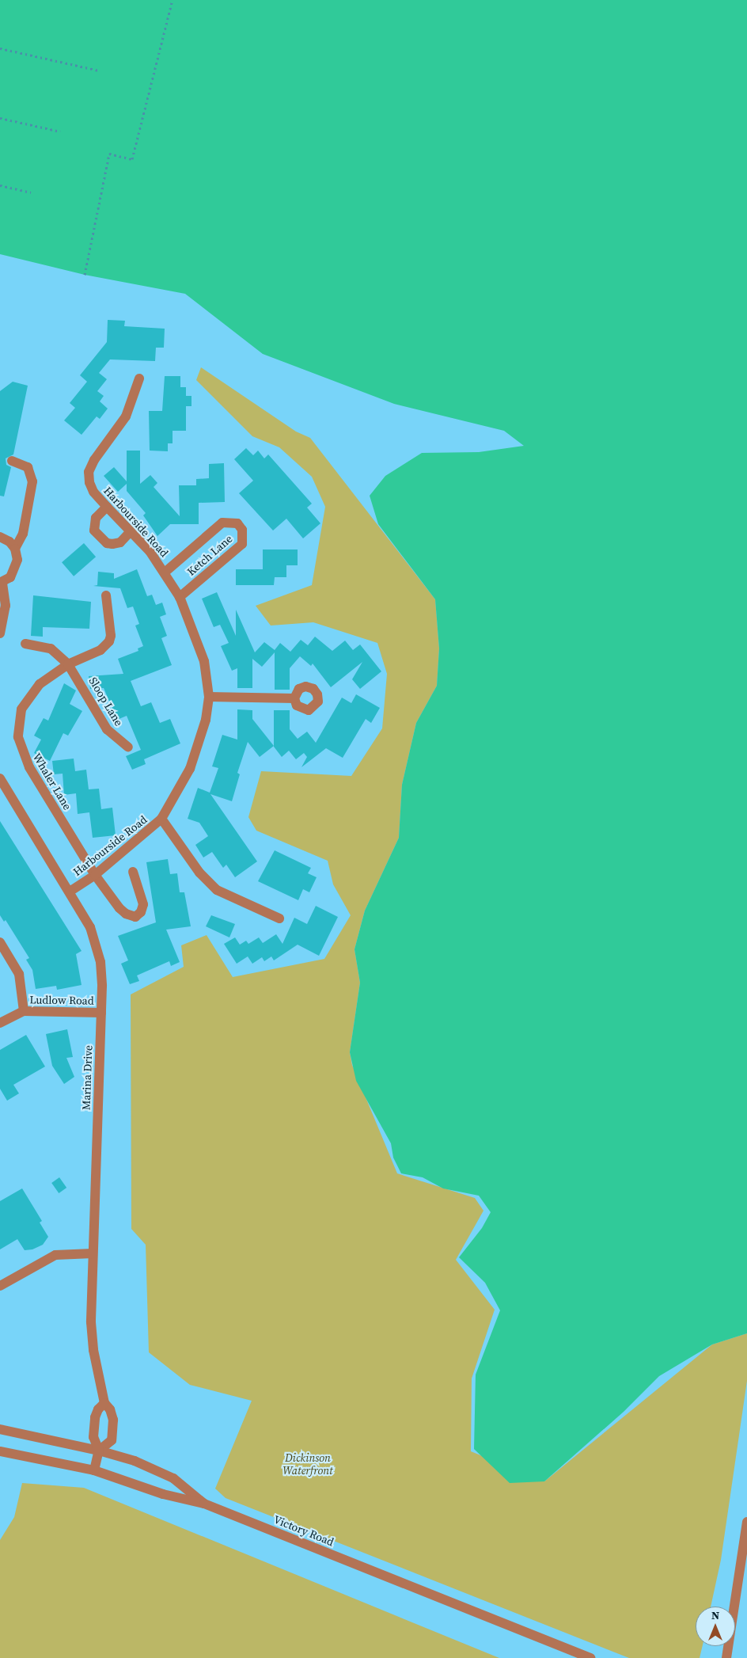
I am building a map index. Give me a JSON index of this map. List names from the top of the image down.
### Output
{
  "streets": {
    "street": [
      "Harbourside Road",
      "Ketch Lane",
      "Sloop Lane",
      "Whaler Lane",
      "Ludlow Road",
      "Marina Drive",
      "Victory Road"
    ]
  },
  "crossings": [
    ["Harbourside Road", "Ketch Lane"],
    ["Harbourside Road", "Whaler Lane"],
    ["Harbourside Road", "Marina Drive"],
    ["Sloop Lane", "Whaler Lane"],
    ["Ludlow Road", "Marina Drive"]
  ],
  "parks": ["Dickinson Waterfront"],
  "north": "top"
}
